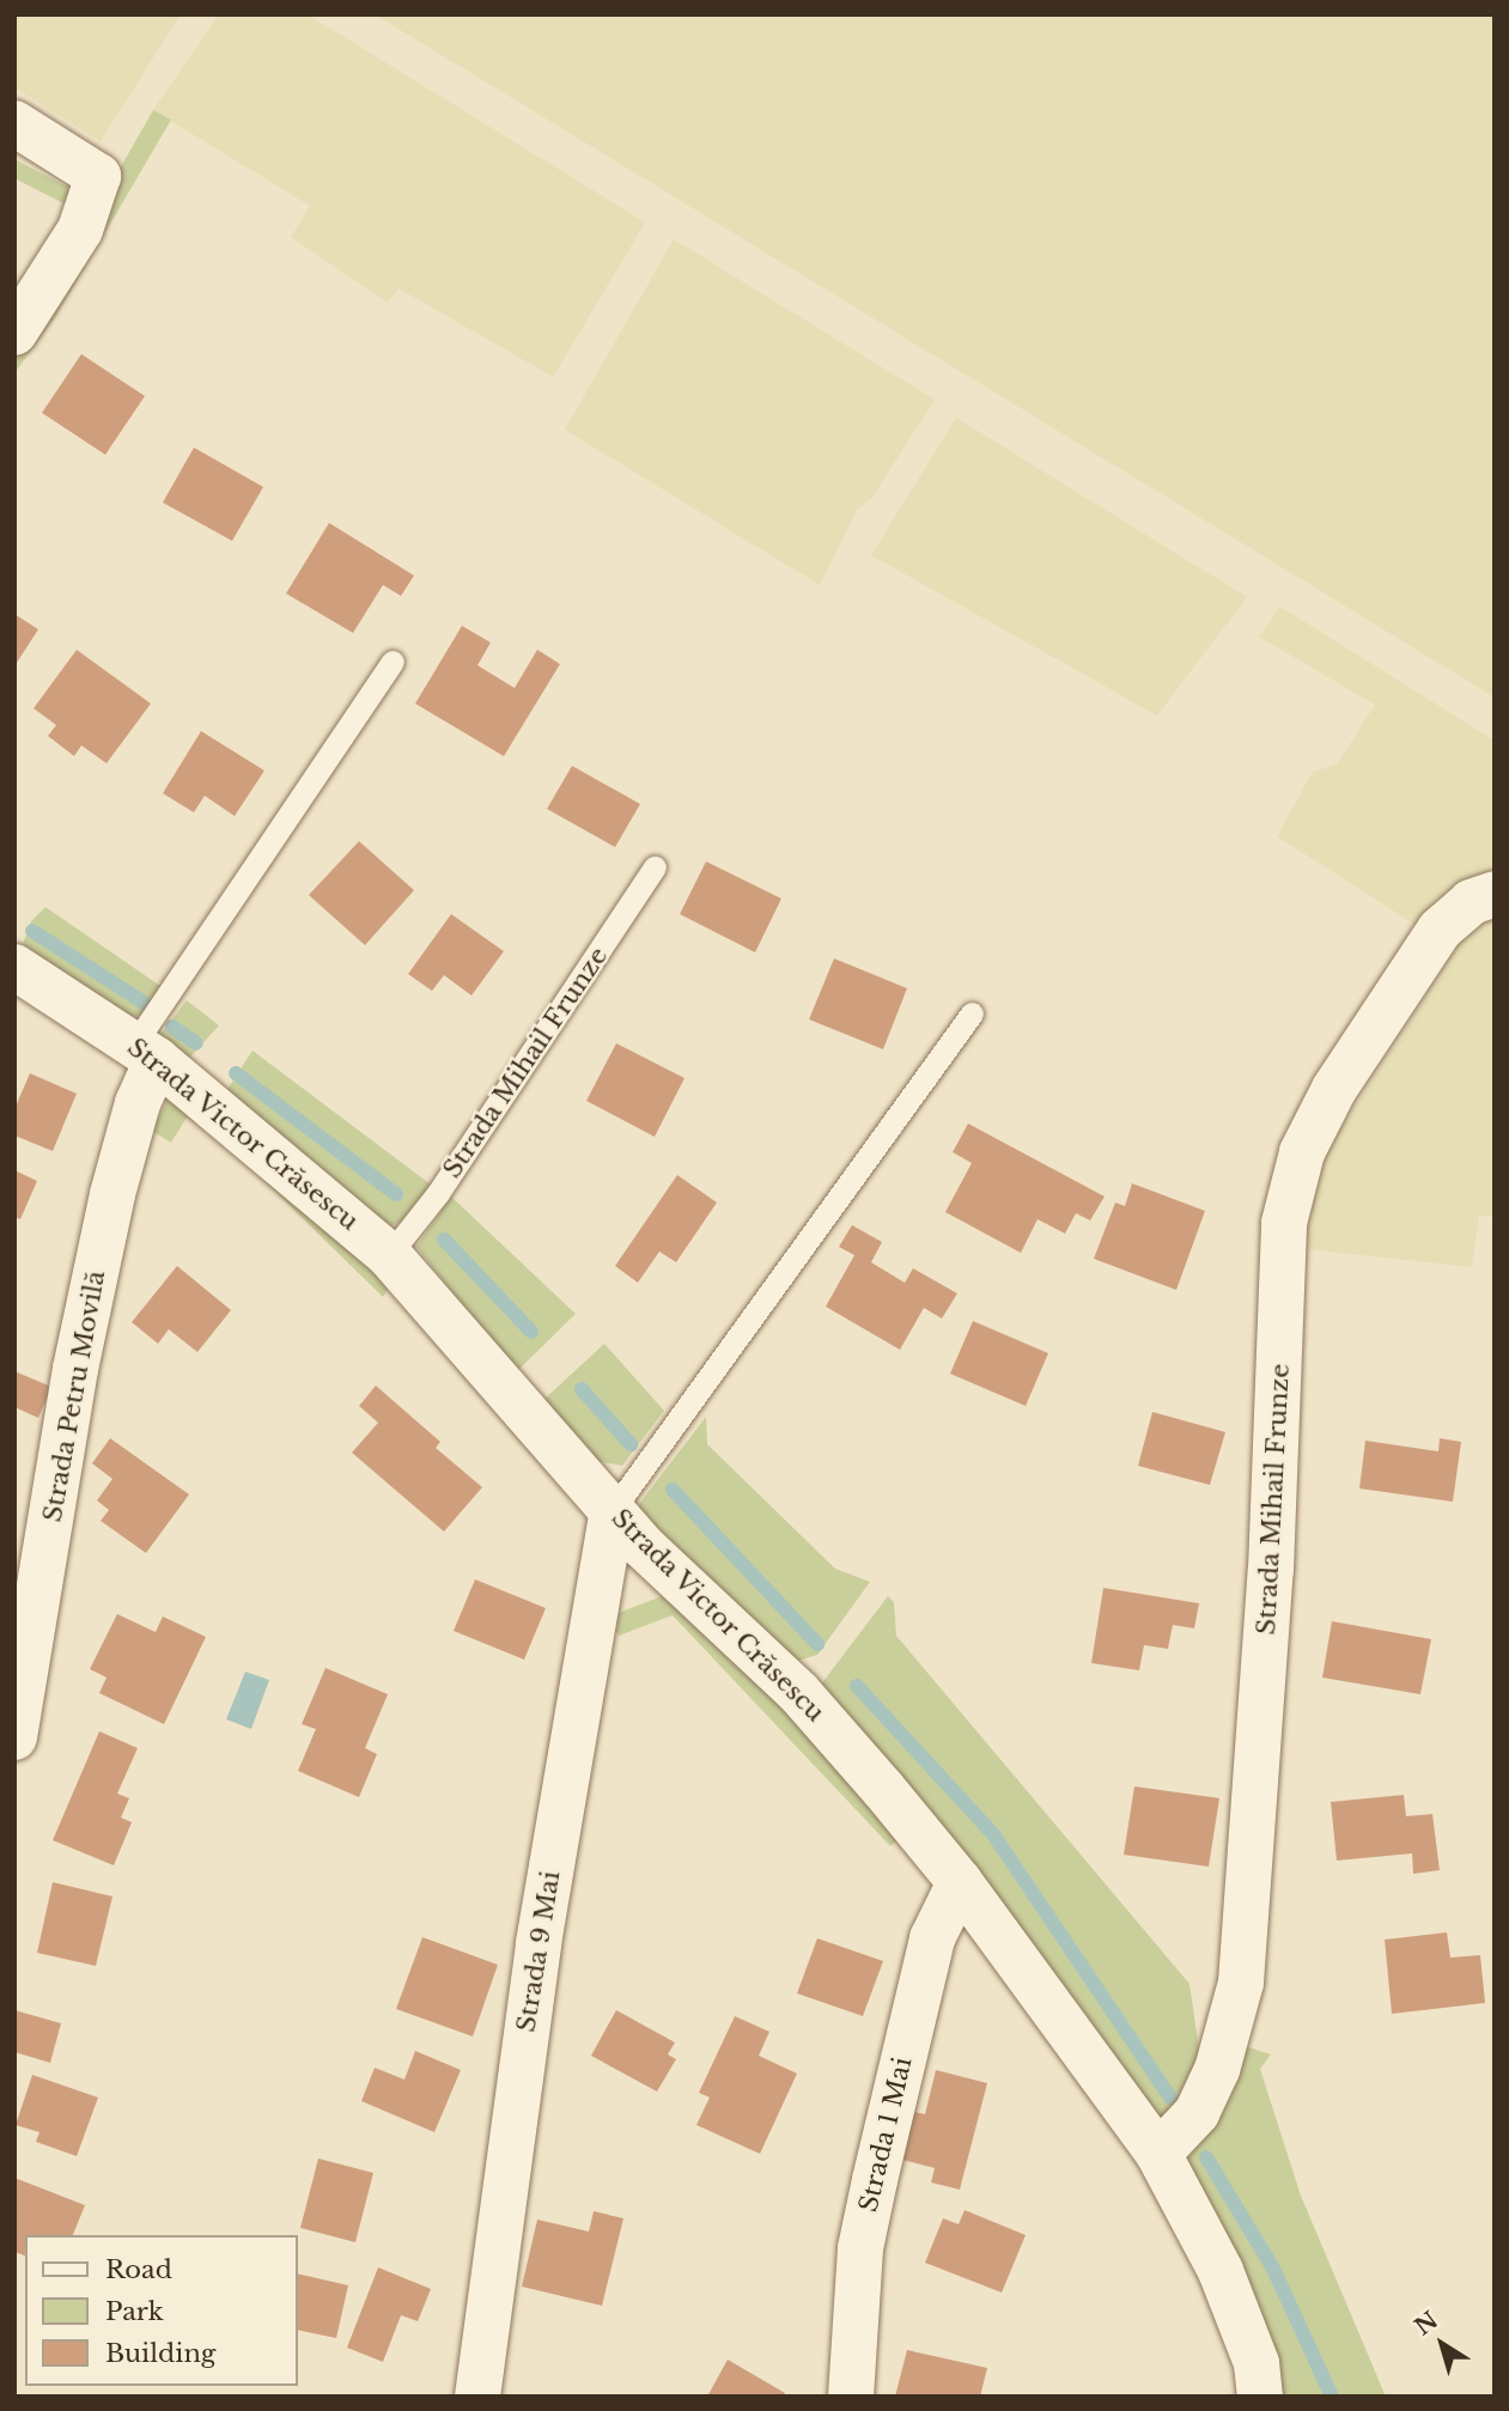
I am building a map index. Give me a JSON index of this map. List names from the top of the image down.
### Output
{
  "streets": {
    "street": [
      "Strada Mihail Frunze",
      "Strada Victor Crăsescu",
      "Strada Petru Movilă",
      "Strada 9 Mai",
      "Strada 1 Mai"
    ]
  },
  "crossings": [
    ["Strada Mihail Frunze", "Strada Victor Crăsescu"],
    ["Strada Victor Crăsescu", "Strada Petru Movilă"],
    ["Strada Victor Crăsescu", "Strada 9 Mai"],
    ["Strada Victor Crăsescu", "Strada 1 Mai"]
  ],
  "legend": ["Road", "Park", "Building"],
  "north": "top left"
}
